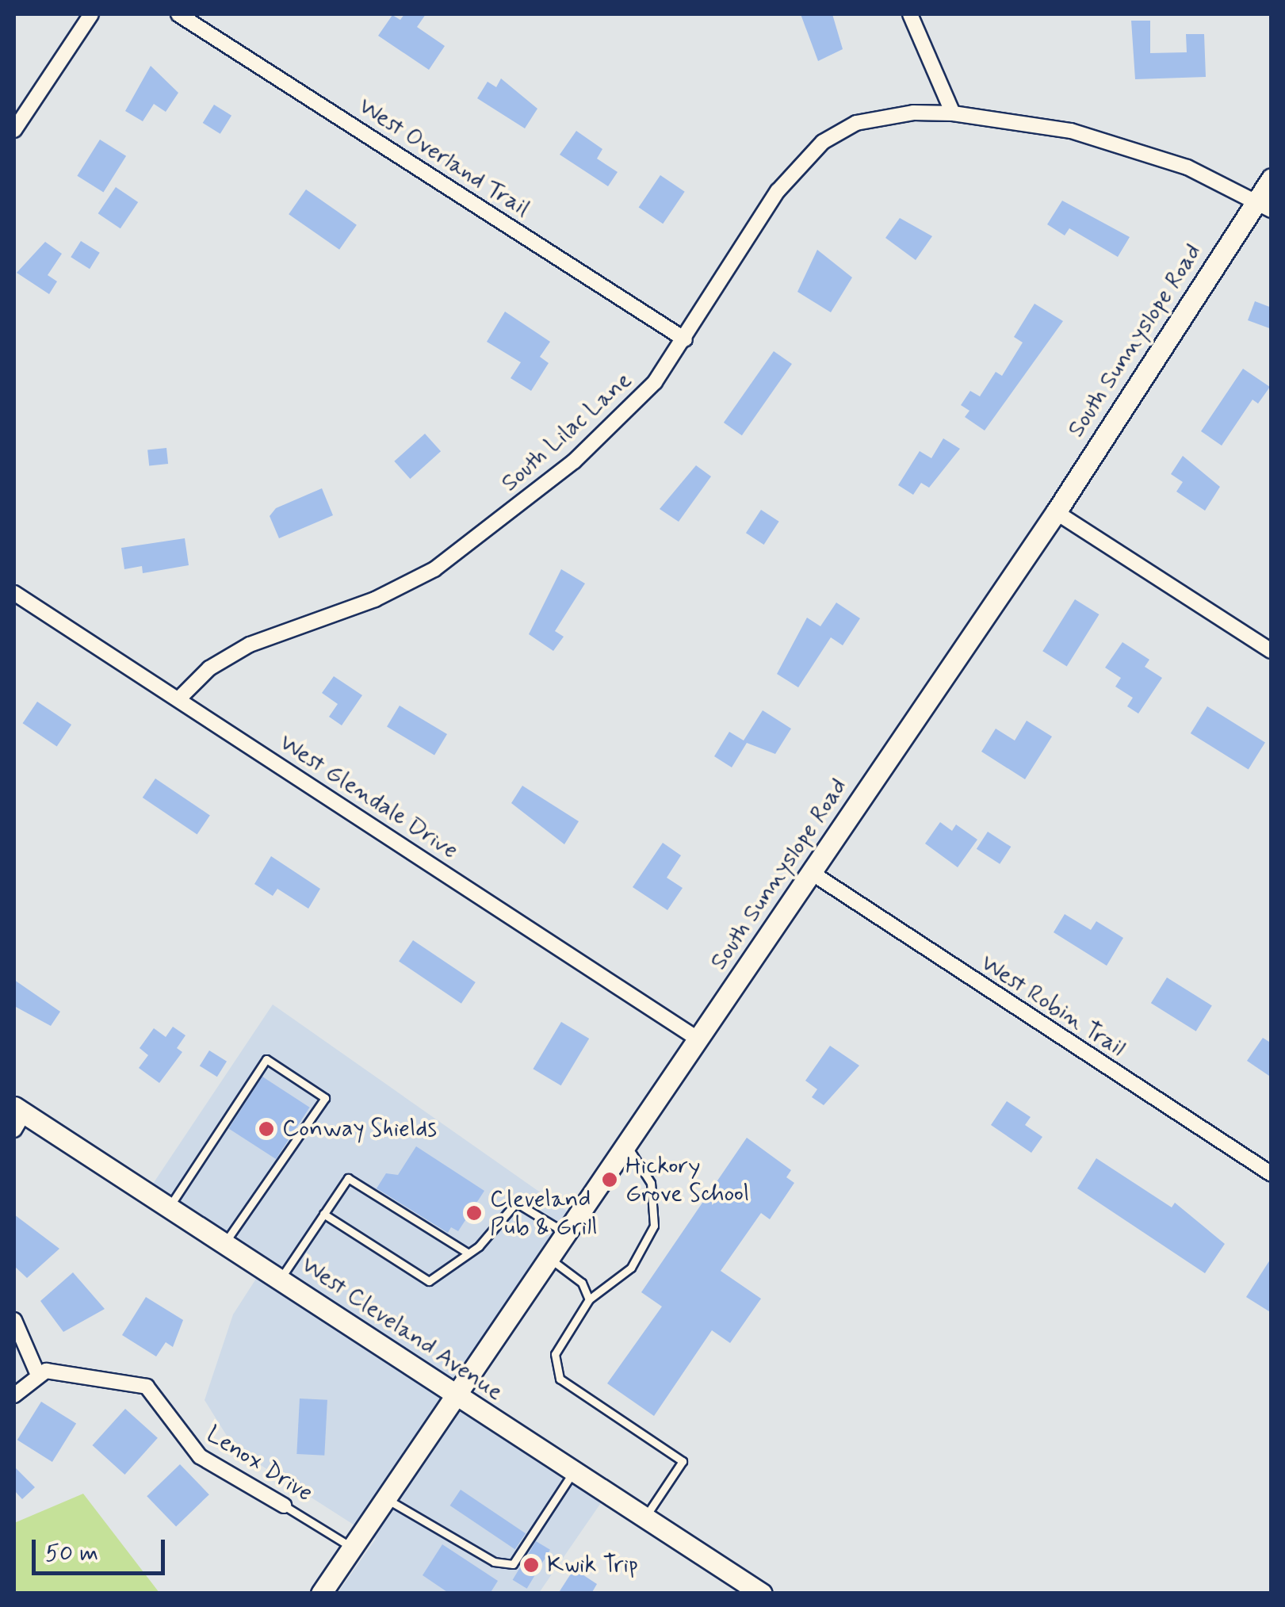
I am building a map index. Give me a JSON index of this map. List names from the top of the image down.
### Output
{
  "streets": {
    "street": [
      "West Overland Trail",
      "South Sunnyslope Road",
      "South Lilac Lane",
      "West Glendale Drive",
      "West Robin Trail",
      "West Cleveland Avenue",
      "Lenox Drive"
    ]
  },
  "crossings": [
    ["West Overland Trail", "South Lilac Lane"],
    ["South Sunnyslope Road", "South Lilac Lane"],
    ["South Sunnyslope Road", "West Glendale Drive"],
    ["South Sunnyslope Road", "West Robin Trail"],
    ["South Sunnyslope Road", "West Cleveland Avenue"],
    ["South Sunnyslope Road", "Lenox Drive"],
    ["South Lilac Lane", "West Glendale Drive"]
  ],
  "places": [
    "Conway Shields",
    "Hickory Grove School",
    "Cleveland Pub & Grill",
    "Kwik Trip"
  ],
  "scale_bar": "50 m"
}
